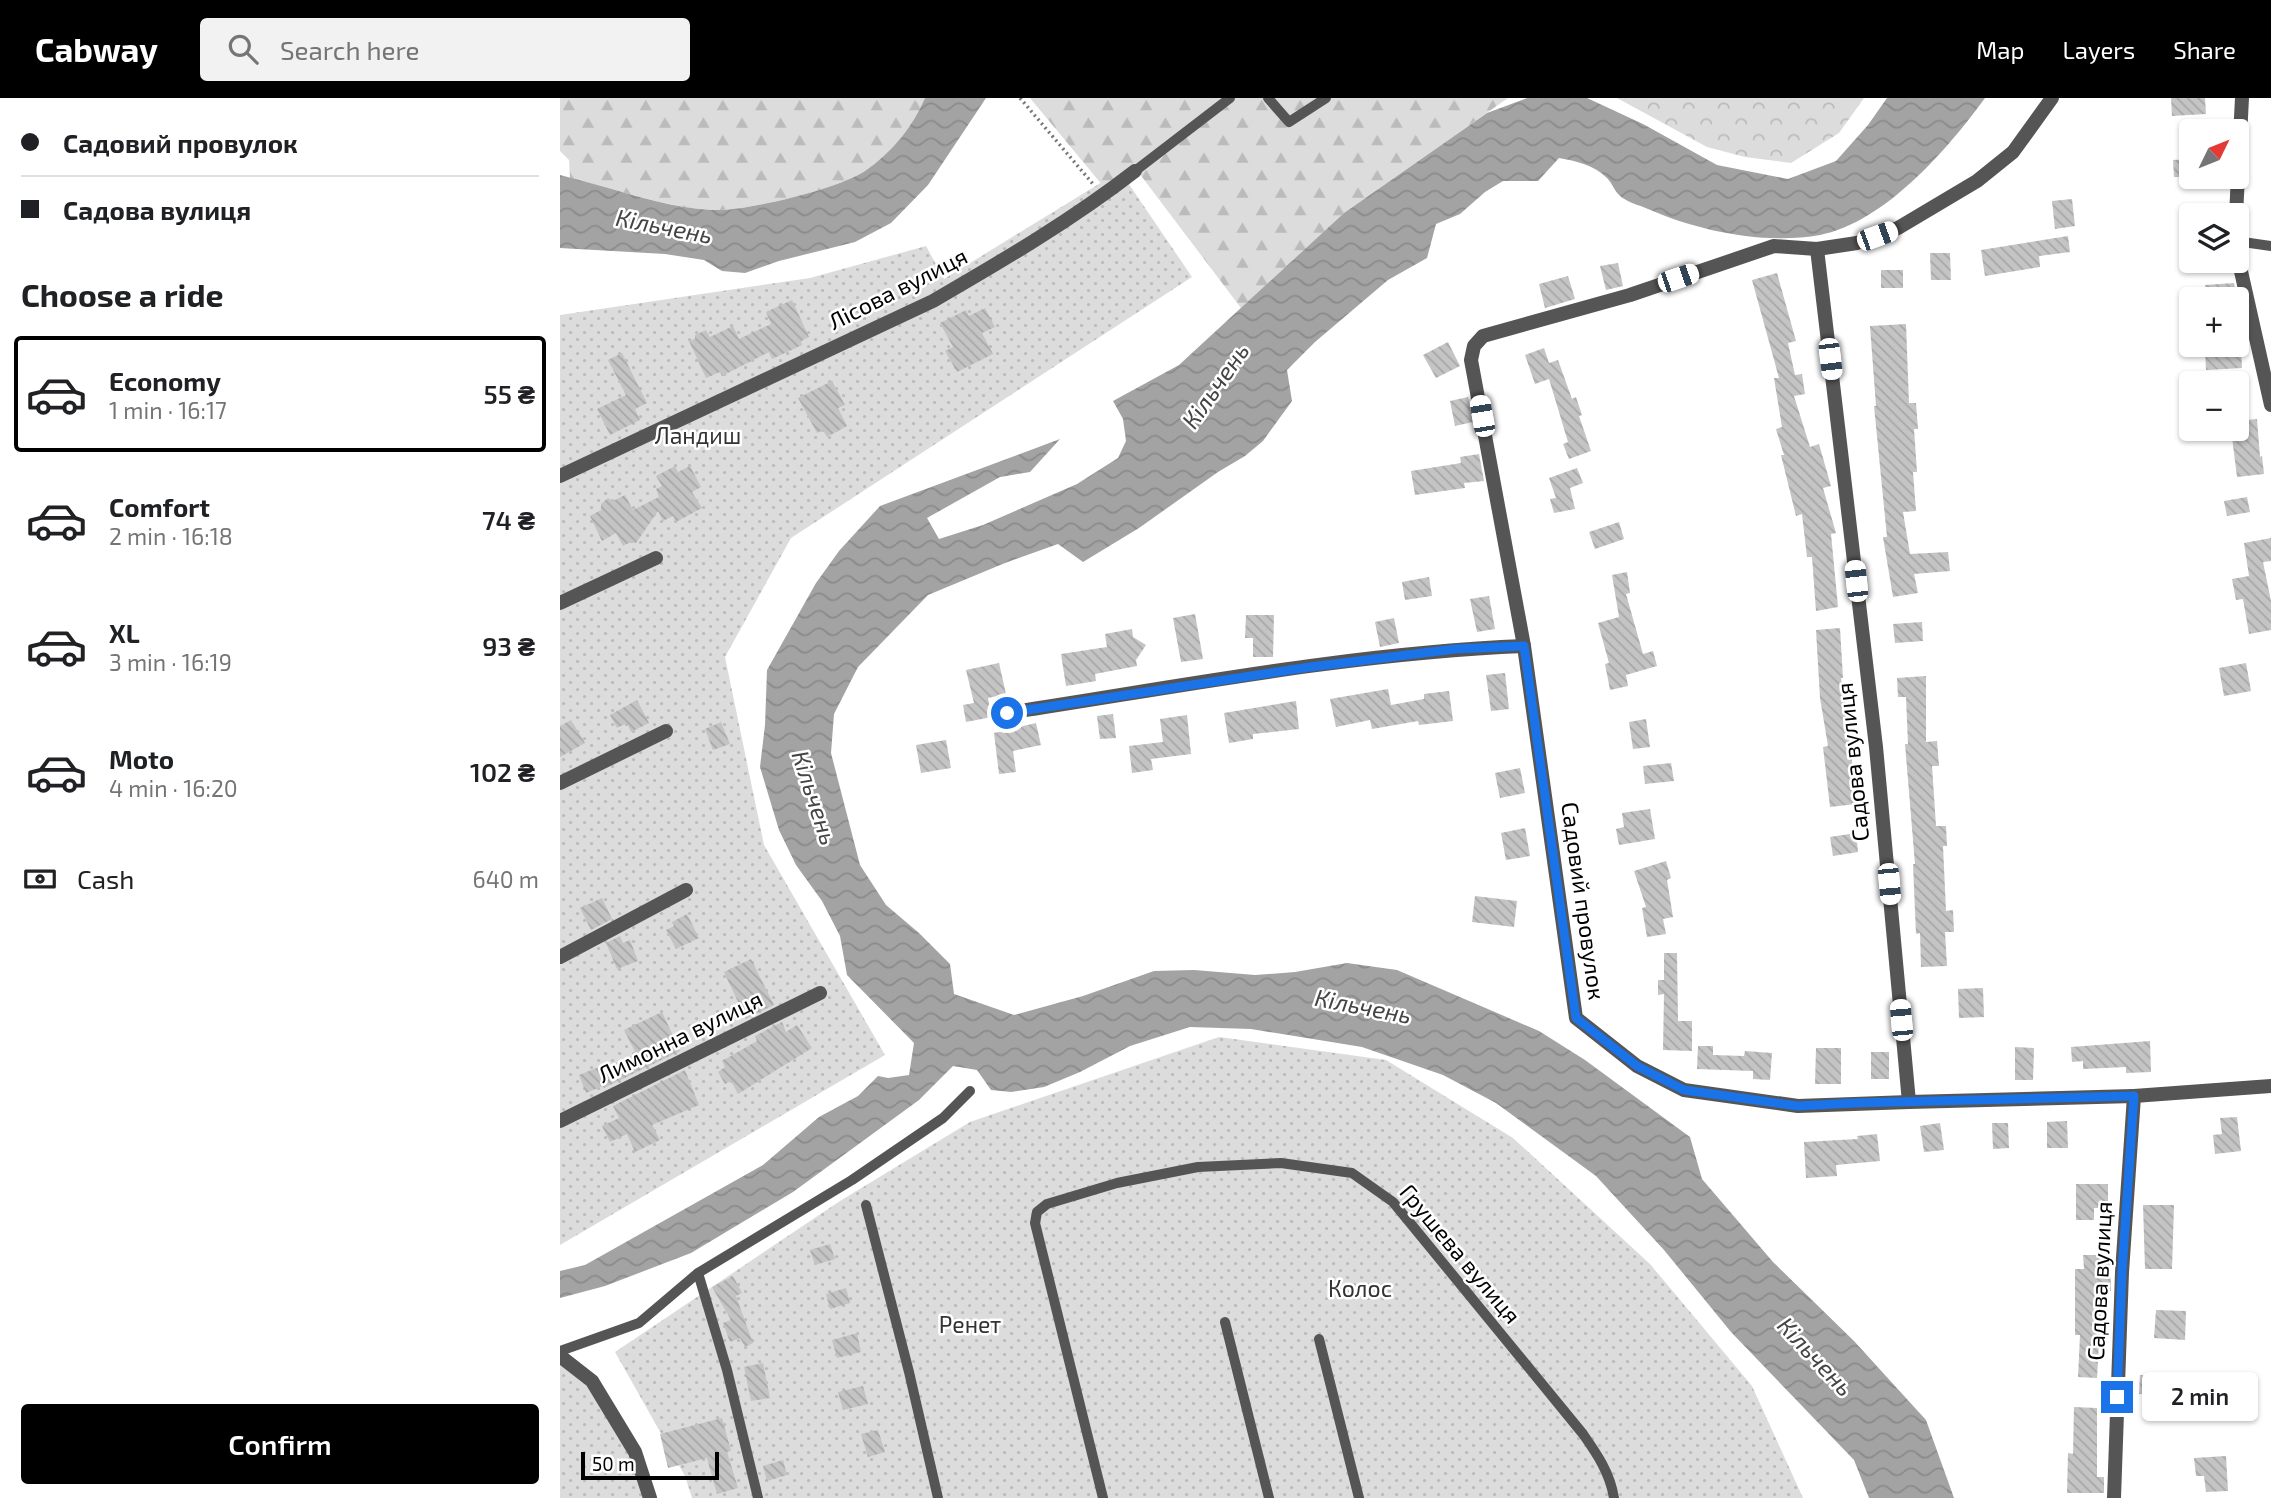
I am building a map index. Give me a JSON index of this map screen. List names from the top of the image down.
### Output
{
  "streets": {
    "street": [
      "Лісова вулиця",
      "Садова вулиця",
      "Садовий провулок",
      "Лимонна вулиця"
    ],
    "lane": ["Грушева вулиця"]
  },
  "crossings": [
    ["Садова вулиця", "Садовий провулок"]
  ],
  "water": ["Кільчень"],
  "parks": ["Ландиш", "Колос", "Ренет"],
  "scale_bar": "50 m",
  "north": "top right",
  "page": {
    "header": "Cabway",
    "search": "Search here",
    "nav": ["Map", "Layers", "Share"],
    "banner": ["Садовий провулок", "Садова вулиця"],
    "map_buttons": ["+", "−"],
    "heading": "Choose a ride",
    "list": [
      {
        "name": "Economy",
        "note": "1 min · 16:17",
        "value": "55 ₴"
      },
      {
        "name": "Comfort",
        "note": "2 min · 16:18",
        "value": "74 ₴"
      },
      {
        "name": "XL",
        "note": "3 min · 16:19",
        "value": "93 ₴"
      },
      {
        "name": "Moto",
        "note": "4 min · 16:20",
        "value": "102 ₴"
      }
    ],
    "pay": ["Cash", "640 m"],
    "bubble": "2 min",
    "buttons": "Confirm",
    "scale": "50 m"
  }
}
